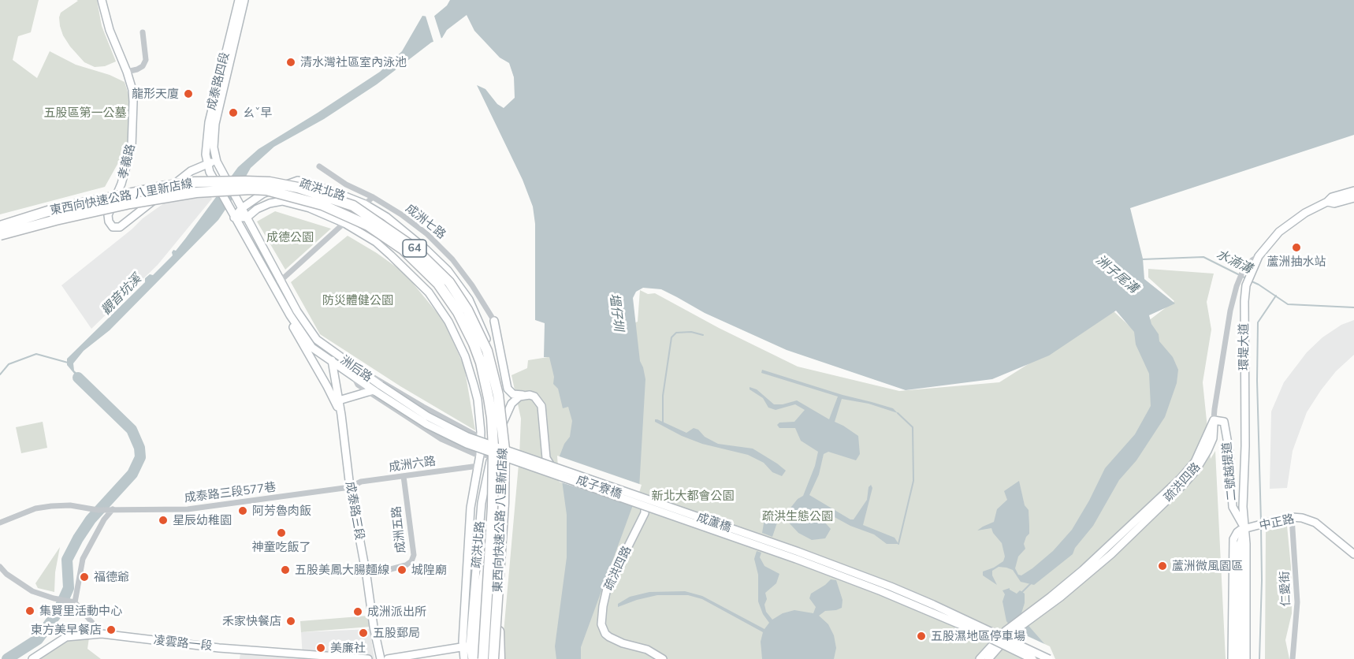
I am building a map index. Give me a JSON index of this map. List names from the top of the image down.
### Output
{
  "streets": {
    "highway": ["東西向快速公路 八里新店線", "64"],
    "street": [
      "成泰路四段",
      "孝義路",
      "疏洪北路",
      "成洲七路",
      "環堤大道",
      "洲后路",
      "成洲六路",
      "二號越提道",
      "疏洪四路",
      "成子寮橋",
      "成泰路三段577巷",
      "成泰路三段",
      "成蘆橋",
      "中正路",
      "成洲五路",
      "仁愛街",
      "凌雲路一段"
    ]
  },
  "crossings": [
    ["成泰路四段", "孝義路"],
    ["疏洪北路", "成洲六路"],
    ["環堤大道", "二號越提道"],
    ["環堤大道", "中正路"],
    ["洲后路", "成泰路三段"],
    ["洲后路", "成蘆橋"],
    ["成洲六路", "成泰路三段577巷"],
    ["成洲六路", "成泰路三段"],
    ["成洲六路", "成洲五路"],
    ["二號越提道", "疏洪四路"],
    ["二號越提道", "中正路"],
    ["疏洪四路", "成子寮橋"],
    ["成泰路三段577巷", "成泰路三段"],
    ["成泰路三段", "成洲五路"],
    ["中正路", "仁愛街"]
  ],
  "water": [
    "水湳溝",
    "洲子尾溝",
    "觀音坑溪",
    "塭仔圳"
  ],
  "parks": [
    "五股區第一公墓",
    "成德公園",
    "防災體健公園",
    "新北大都會公園",
    "疏洪生態公園"
  ],
  "places": [
    "清水灣社區室內泳池",
    "龍形天廈",
    "ㄠˇ早",
    "蘆洲抽水站",
    "阿芳魯肉飯",
    "星辰幼稚園",
    "神童吃飯了",
    "蘆洲微風園區",
    "五股美鳳大腸麵線",
    "城隍廟",
    "福德爺",
    "集賢里活動中心",
    "成洲派出所",
    "禾家快餐店",
    "東方美早餐店",
    "五股郵局",
    "五股濕地區停車場",
    "美廉社"
  ]
}
